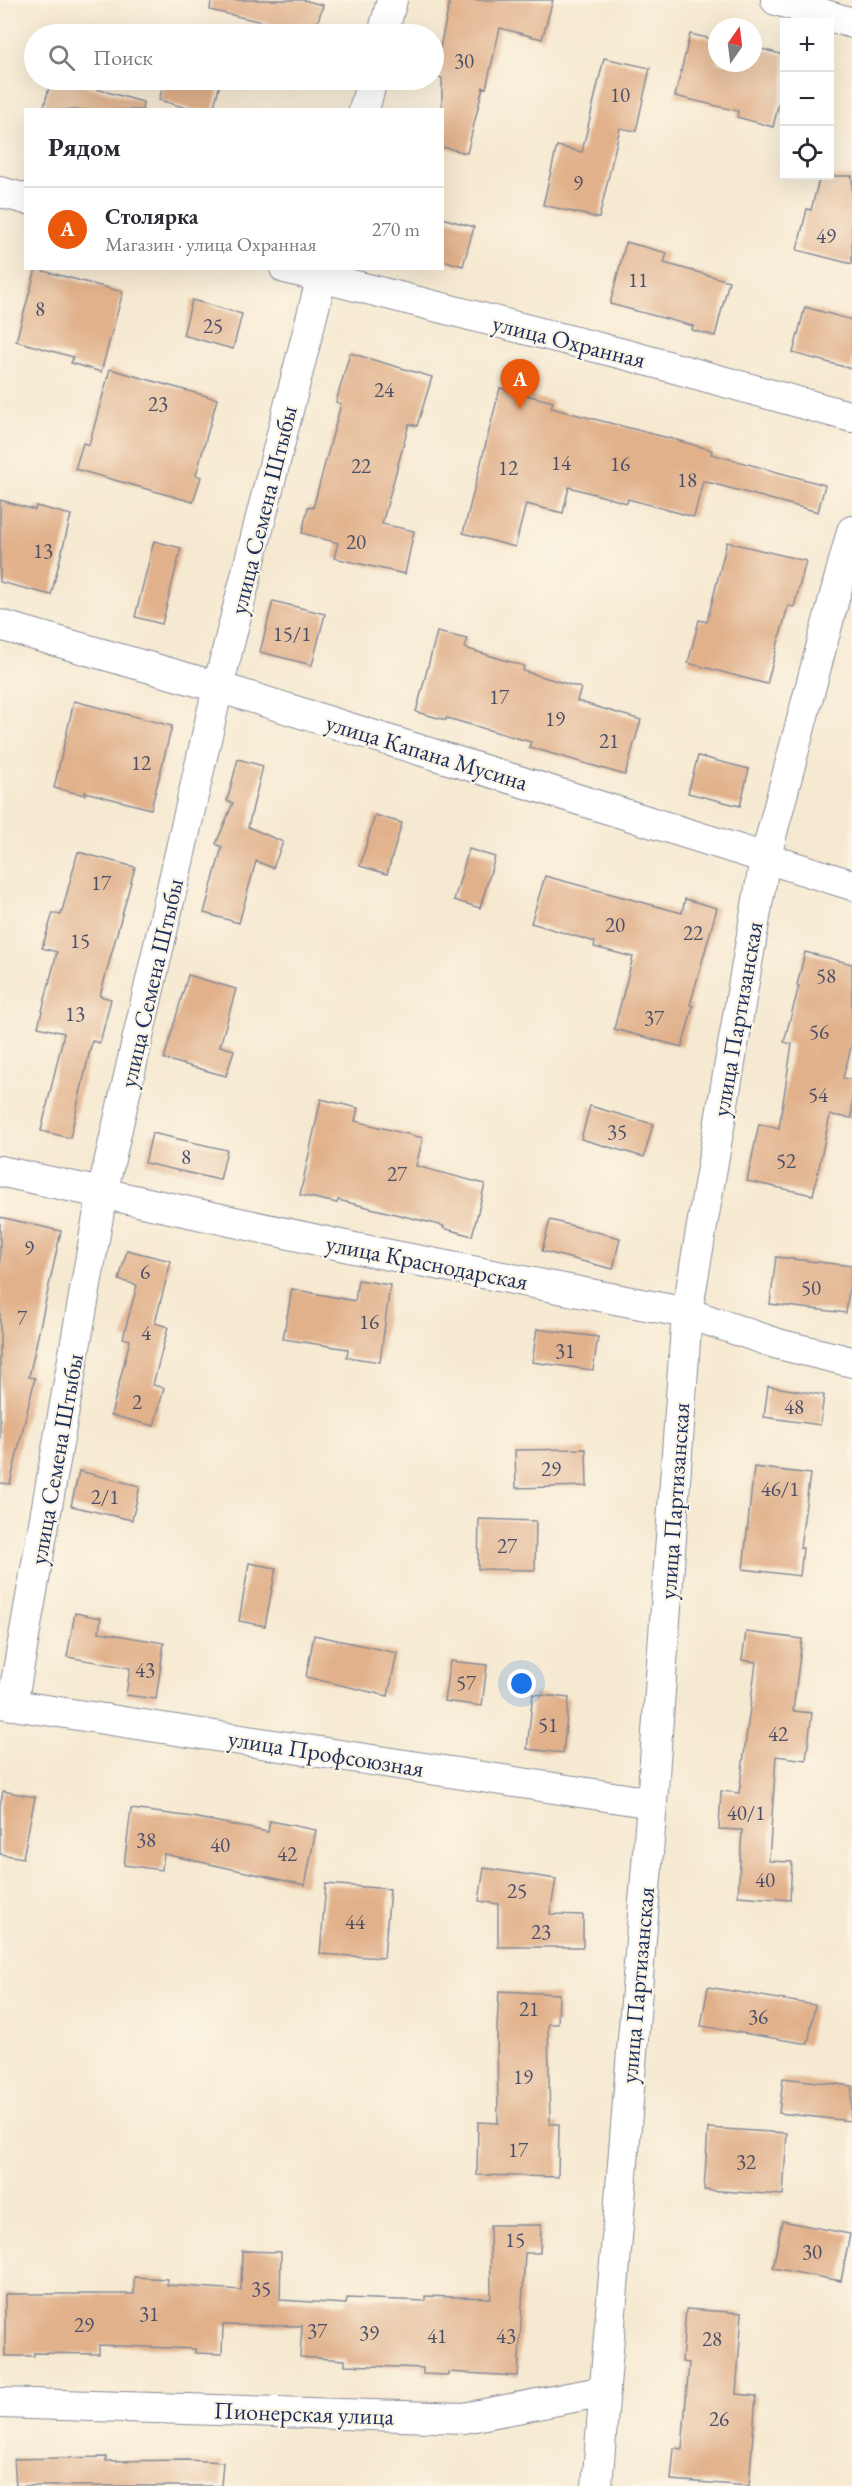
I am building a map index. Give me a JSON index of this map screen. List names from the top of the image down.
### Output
{
  "streets": {
    "street": [
      "улица Охранная",
      "улица Семена Штыбы",
      "улица Капана Мусина",
      "улица Партизанская",
      "улица Краснодарская",
      "улица Профсоюзная",
      "Пионерская улица"
    ]
  },
  "crossings": [
    ["улица Охранная", "улица Семена Штыбы"],
    ["улица Семена Штыбы", "улица Капана Мусина"],
    ["улица Семена Штыбы", "улица Краснодарская"],
    ["улица Семена Штыбы", "улица Профсоюзная"],
    ["улица Капана Мусина", "улица Партизанская"],
    ["улица Партизанская", "улица Краснодарская"],
    ["улица Партизанская", "улица Профсоюзная"],
    ["улица Партизанская", "Пионерская улица"]
  ],
  "house_numbers": [
    "30",
    "10",
    "9",
    "49",
    "11",
    "8",
    "25",
    "24",
    "23",
    "14",
    "16",
    "22",
    "12",
    "18",
    "20",
    "13",
    "15/1",
    "17",
    "19",
    "21",
    "12",
    "17",
    "20",
    "22",
    "15",
    "58",
    "13",
    "37",
    "56",
    "54",
    "35",
    "8",
    "52",
    "27",
    "9",
    "6",
    "50",
    "7",
    "16",
    "4",
    "31",
    "2",
    "48",
    "29",
    "46/1",
    "2/1",
    "27",
    "43",
    "57",
    "51",
    "42",
    "40/1",
    "38",
    "40",
    "42",
    "40",
    "25",
    "44",
    "23",
    "21",
    "36",
    "19",
    "17",
    "32",
    "15",
    "30",
    "35",
    "31",
    "29",
    "37",
    "39",
    "41",
    "43",
    "28",
    "26"
  ],
  "north": "top",
  "page": {
    "map_buttons": ["+", "−"],
    "search": "Поиск",
    "heading": "Рядом",
    "list": [
      {
        "mark": "A",
        "name": "Столярка",
        "note": "Магазин · улица Охранная",
        "value": "270 m"
      }
    ],
    "pins": "A"
  }
}
